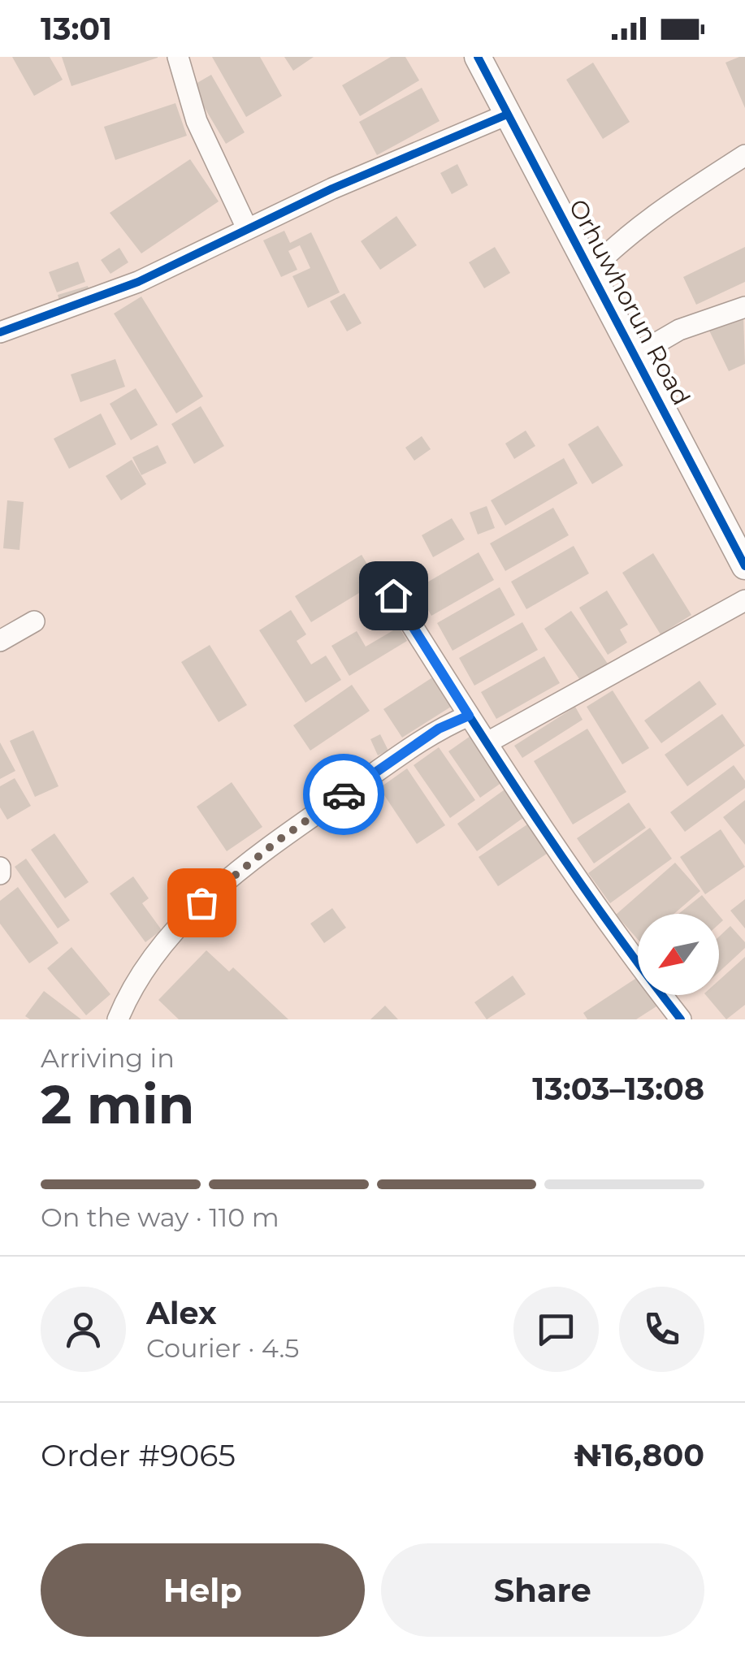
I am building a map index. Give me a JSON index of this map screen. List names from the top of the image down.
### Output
{
  "streets": {
    "street": ["Orhuwhorun Road"]
  },
  "north": "bottom left",
  "page": {
    "status": "13:01",
    "heading": ["2 min", "Arriving in", "13:03–13:08"],
    "panel": [
      "Alex",
      "Courier · 4.5",
      "Order #9065",
      "₦16,800"
    ],
    "bar": "On the way · 110 m",
    "buttons": ["Help", "Share"]
  }
}
